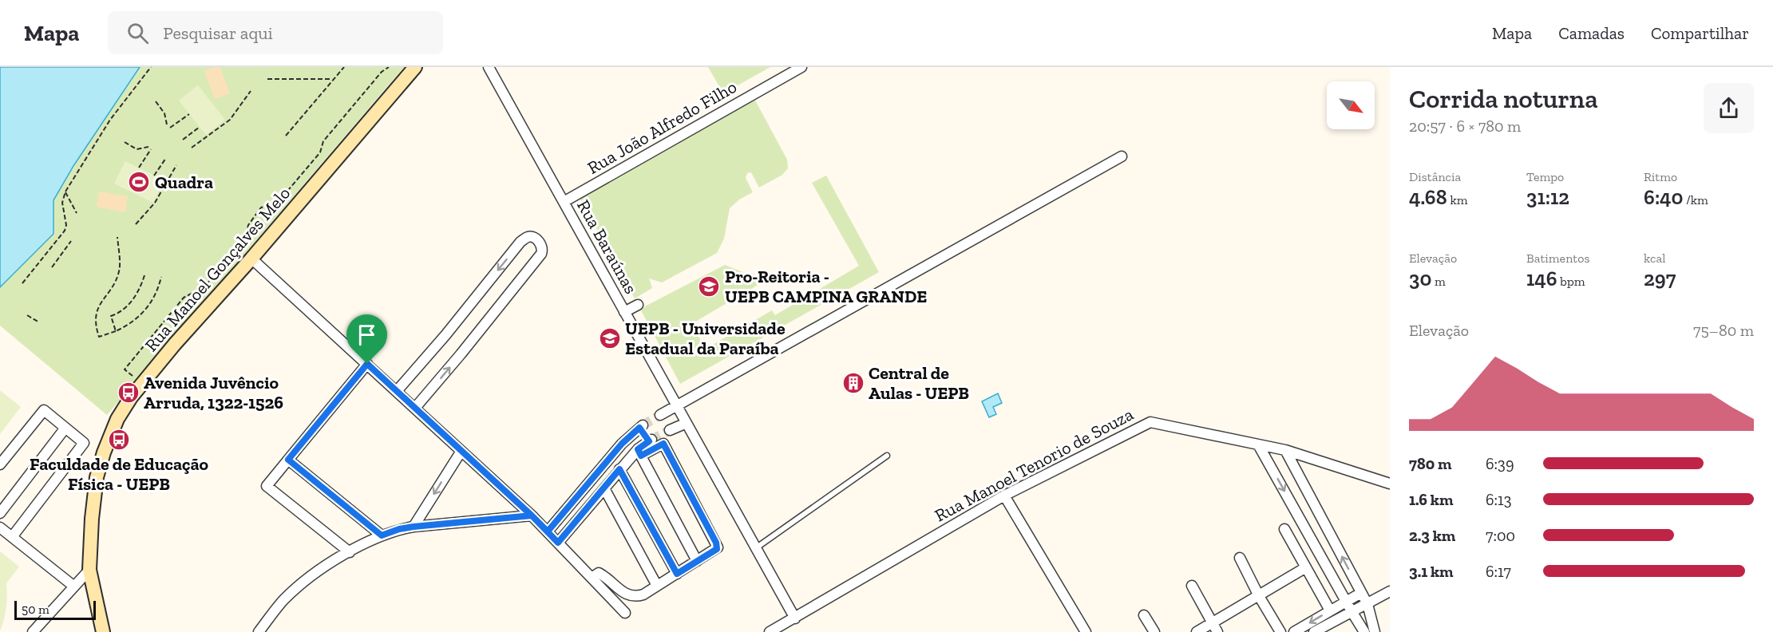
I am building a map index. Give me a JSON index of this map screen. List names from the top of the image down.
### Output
{
  "streets": {
    "street": [
      "Rua João Alfredo Filho",
      "Rua Baraúnas",
      "Rua Manoel Gonçalves Melo",
      "Rua Manoel Tenorio de Souza"
    ]
  },
  "crossings": [
    ["Rua João Alfredo Filho", "Rua Baraúnas"],
    ["Rua Baraúnas", "Rua Manoel Tenorio de Souza"]
  ],
  "places": {
    "sports": ["Quadra"],
    "school or university": ["Pro-Reitoria - UEPB CAMPINA GRANDE", "UEPB - Universidade Estadual da Paraíba"],
    "building": ["Central de Aulas - UEPB"],
    "bus stop": ["Avenida Juvêncio Arruda, 1322-1526", "Faculdade de Educação Física - UEPB"]
  },
  "scale_bar": "50 m",
  "north": "bottom right",
  "page": {
    "header": "Mapa",
    "search": "Pesquisar aqui",
    "nav": ["Mapa", "Camadas", "Compartilhar"],
    "heading": ["Corrida noturna", "20:57 · 6 × 780 m"],
    "stats": [
      ["Distância", "4.68 km"],
      ["Tempo", "31:12"],
      ["Ritmo", "6:40 /km"],
      ["Elevação", "30 m"],
      ["Batimentos", "146 bpm"],
      ["kcal", "297"]
    ],
    "chart": ["Elevação", "75–80 m"],
    "list": [
      {
        "name": "780 m",
        "note": "6:39"
      },
      {
        "name": "1.6 km",
        "note": "6:13"
      },
      {
        "name": "2.3 km",
        "note": "7:00"
      },
      {
        "name": "3.1 km",
        "note": "6:17"
      }
    ],
    "scale": "50 m"
  }
}
